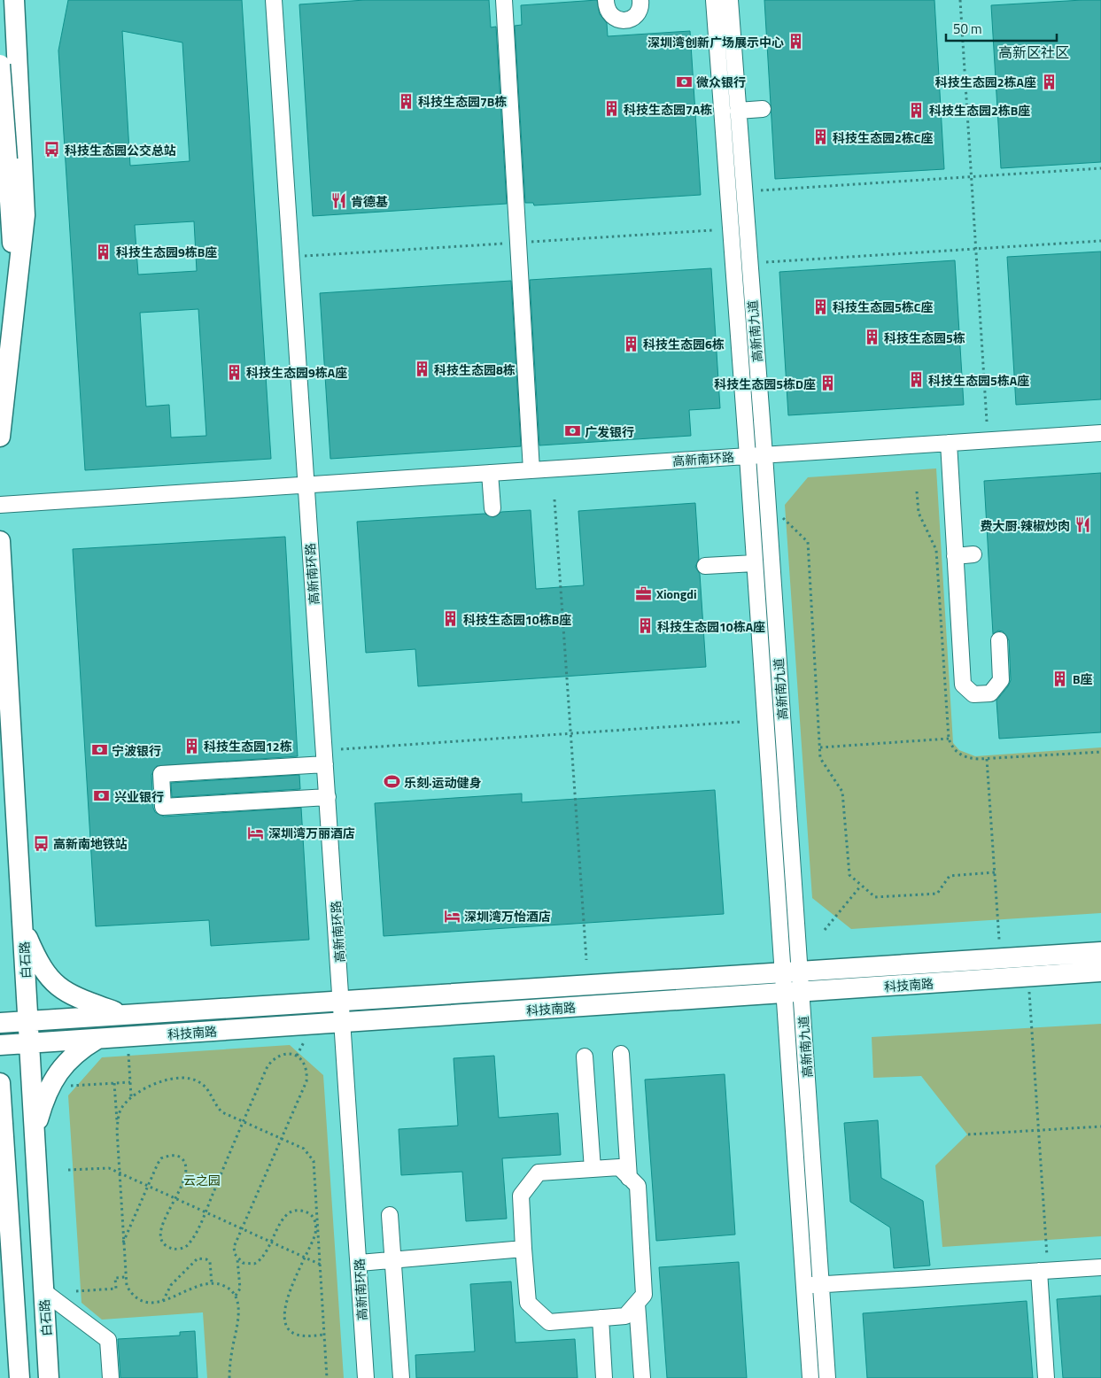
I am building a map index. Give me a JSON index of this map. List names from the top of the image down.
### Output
{
  "streets": {
    "main road": ["白石路", "科技南路"],
    "street": ["高新南九道", "高新南环路"]
  },
  "crossings": [
    ["高新南九道", "高新南环路"],
    ["高新南九道", "科技南路"],
    ["高新南环路", "科技南路"],
    ["白石路", "科技南路"]
  ],
  "districts": ["高新区社区"],
  "parks": ["云之园"],
  "places": {
    "building": [
      "深圳湾创新广场展示中心",
      "科技生态园2栋A座",
      "科技生态园7B栋",
      "科技生态园7A栋",
      "科技生态园2栋B座",
      "科技生态园2栋C座",
      "科技生态园9栋B座",
      "科技生态园5栋C座",
      "科技生态园5栋",
      "科技生态园6栋",
      "科技生态园8栋",
      "科技生态园9栋A座",
      "科技生态园5栋A座",
      "科技生态园5栋D座",
      "科技生态园10栋B座",
      "科技生态园10栋A座",
      "B座",
      "科技生态园12栋"
    ],
    "bank": [
      "微众银行",
      "广发银行",
      "宁波银行",
      "兴业银行"
    ],
    "bus stop": ["科技生态园公交总站", "高新南地铁站"],
    "restaurant": ["肯德基", "费大厨·辣椒炒肉"],
    "office": ["Xiongdi"],
    "sports": ["乐刻·运动健身"],
    "hotel": ["深圳湾万丽酒店", "深圳湾万怡酒店"]
  },
  "scale_bar": "50 m"
}
